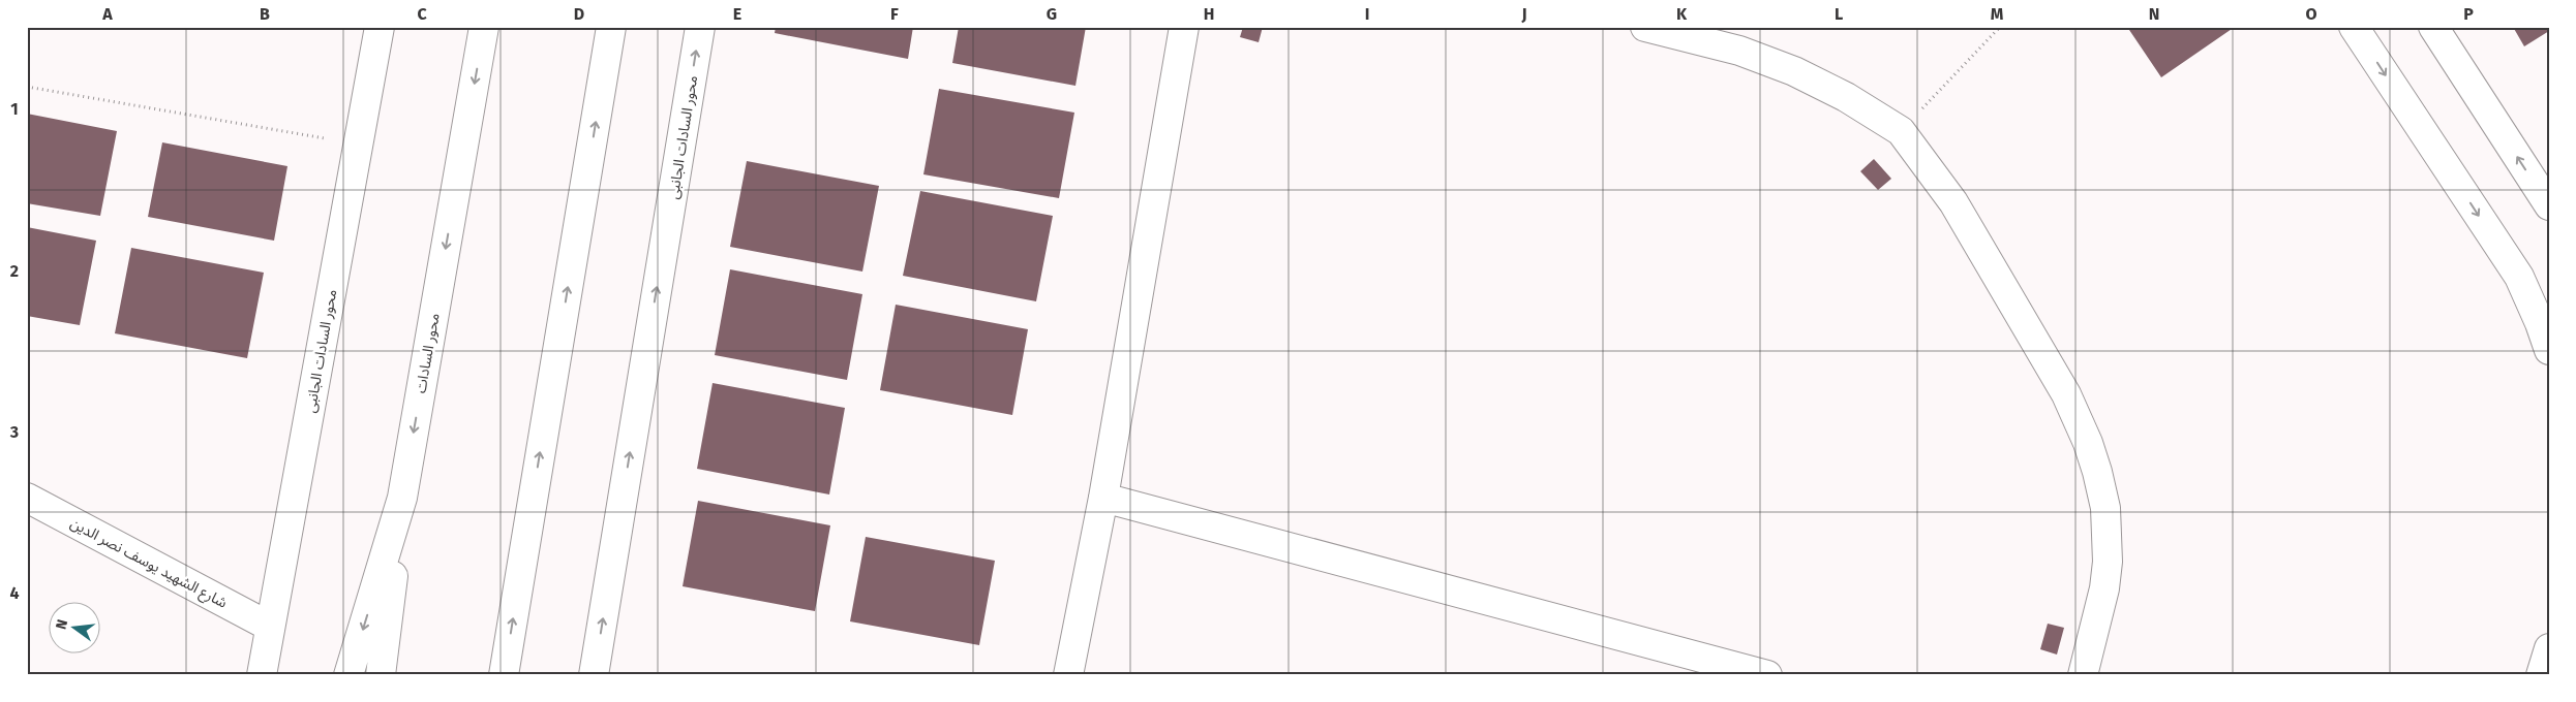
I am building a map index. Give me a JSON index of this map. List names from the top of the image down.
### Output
{
  "streets": {
    "street": ["محور السادات الجانبى", "محور السادات", "شارع الشهيد يوسف نصر الدين"]
  },
  "crossings": [
    ["محور السادات الجانبى", "شارع الشهيد يوسف نصر الدين"]
  ],
  "north": "left",
  "grid": {
    "columns": [
      "A",
      "B",
      "C",
      "D",
      "E",
      "F",
      "G",
      "H",
      "I",
      "J",
      "K",
      "L",
      "M",
      "N",
      "O",
      "P"
    ],
    "rows": [
      "1",
      "2",
      "3",
      "4"
    ]
  }
}
